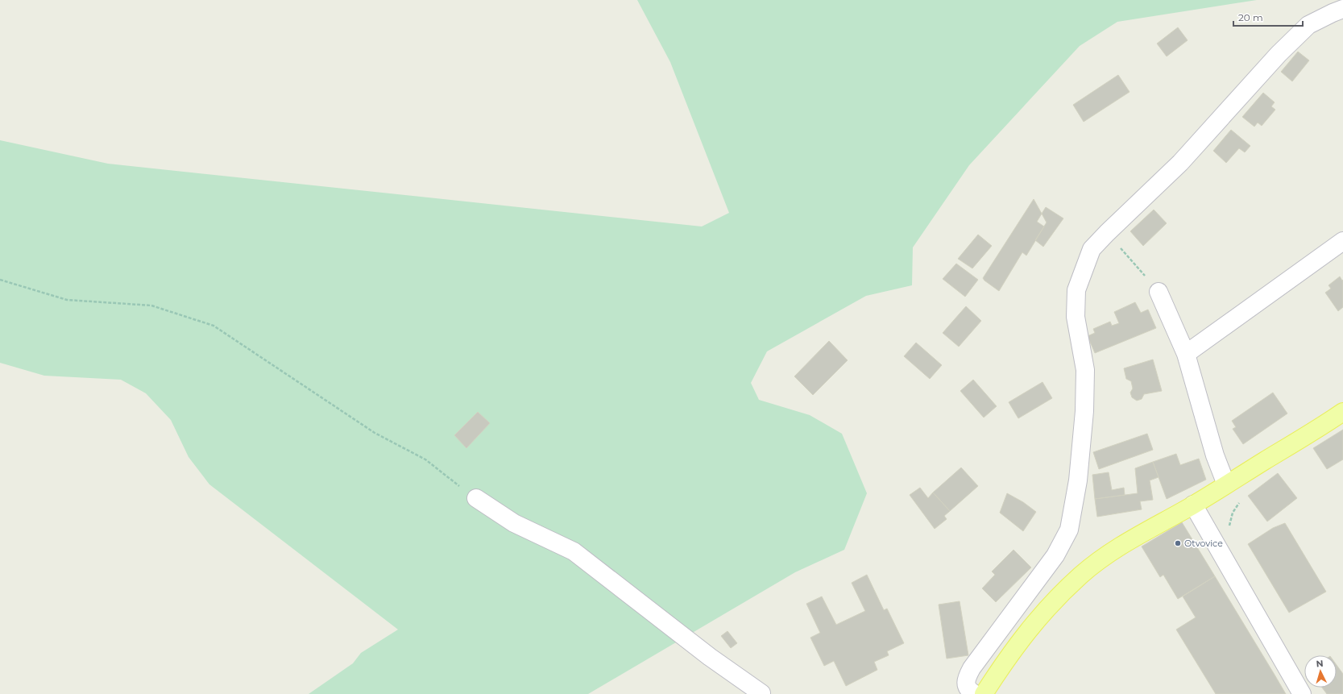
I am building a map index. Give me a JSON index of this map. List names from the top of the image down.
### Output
{
  "places": ["Otvovice"],
  "scale_bar": "20 m",
  "north": "top"
}
